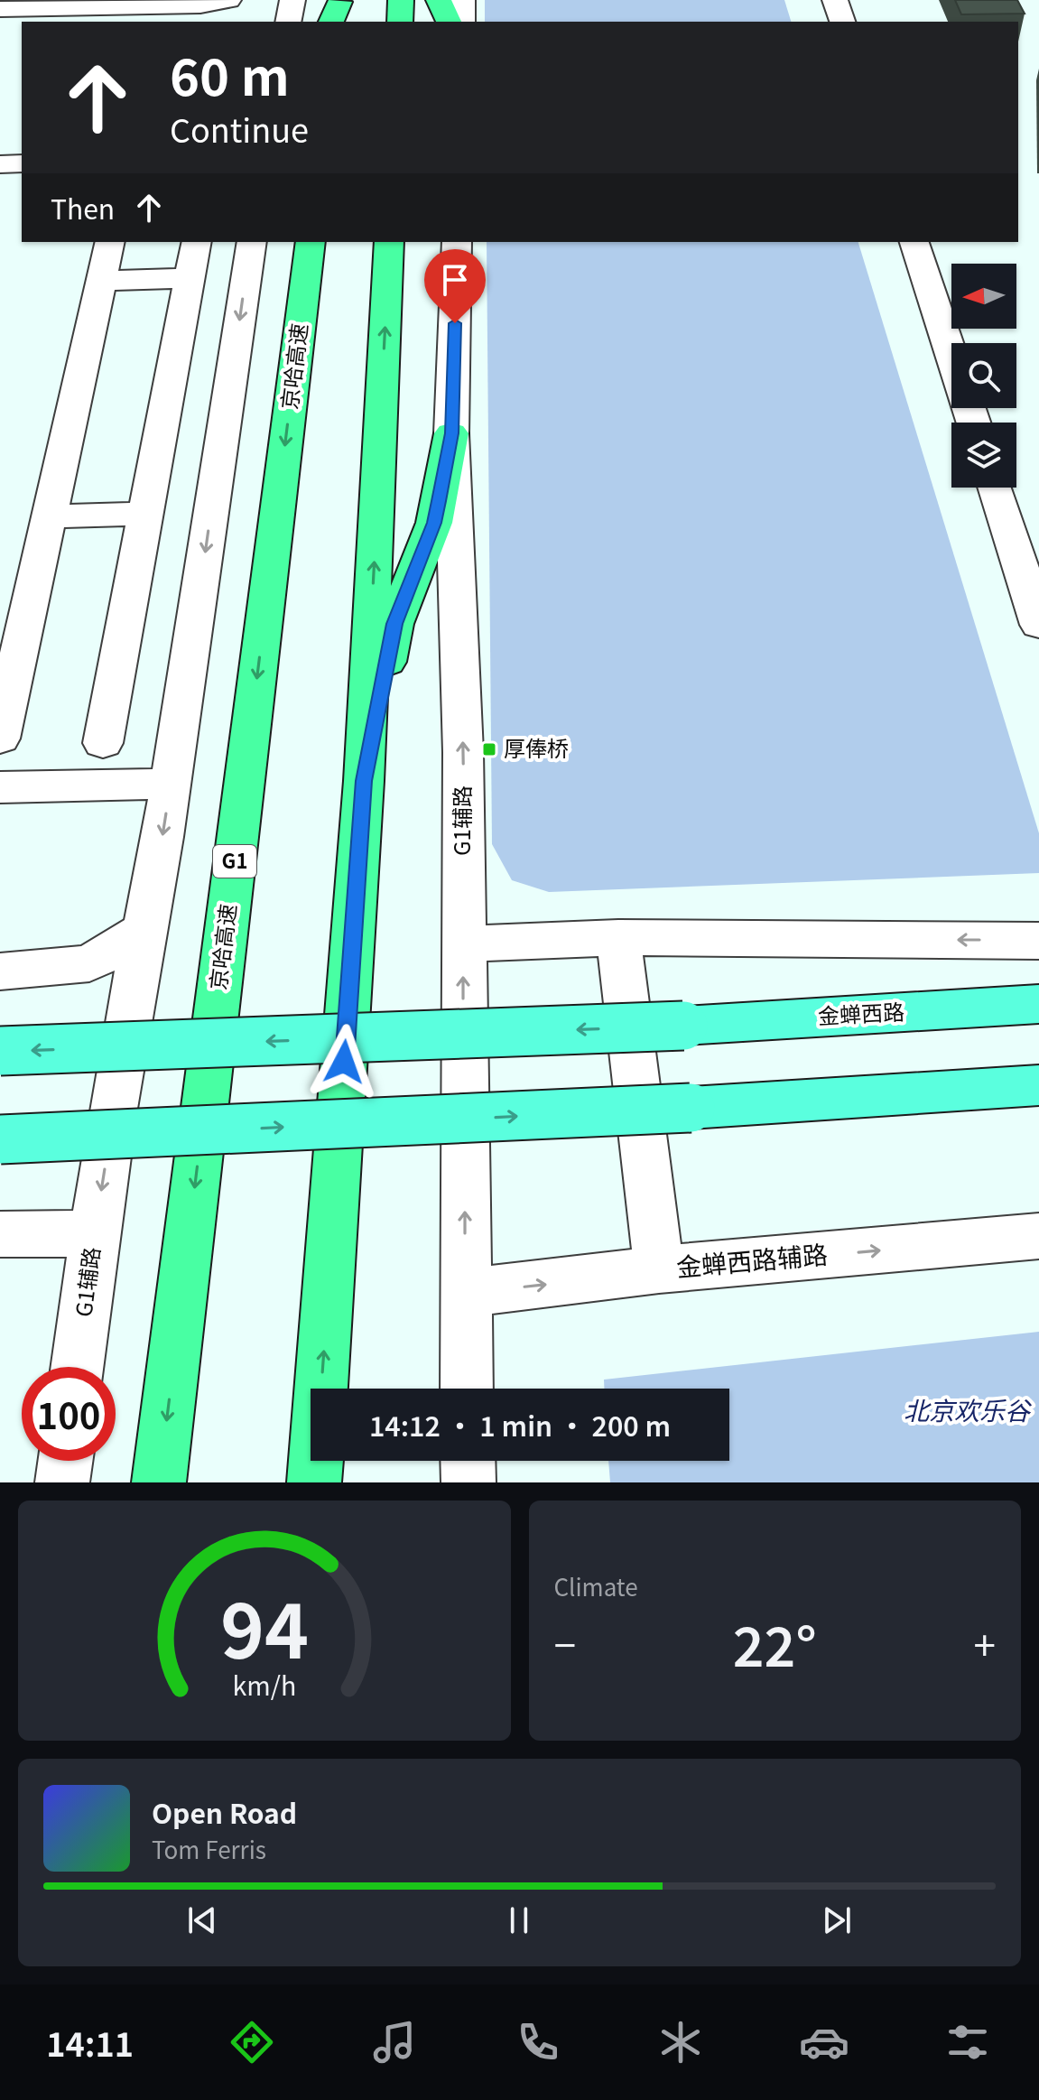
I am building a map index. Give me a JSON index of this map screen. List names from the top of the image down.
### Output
{
  "streets": {
    "highway": ["京哈高速", "G1"],
    "main road": ["金蝉西路"],
    "street": ["G1辅路", "金蝉西路辅路"]
  },
  "crossings": [
    ["G1辅路", "金蝉西路辅路"]
  ],
  "parks": ["北京欢乐谷"],
  "places": {
    "transit": ["厚俸桥"]
  },
  "north": "left",
  "page": {
    "turn": ["60 m", "Continue"],
    "then": "Then",
    "limit": "100",
    "trip": "14:12 · 1 min · 200 m",
    "tile": "Climate",
    "heat": ["−", "22°", "+"],
    "song": ["Open Road", "Tom Ferris"],
    "tabs": "14:11",
    "gauge": ["94", "km/h"]
  }
}
